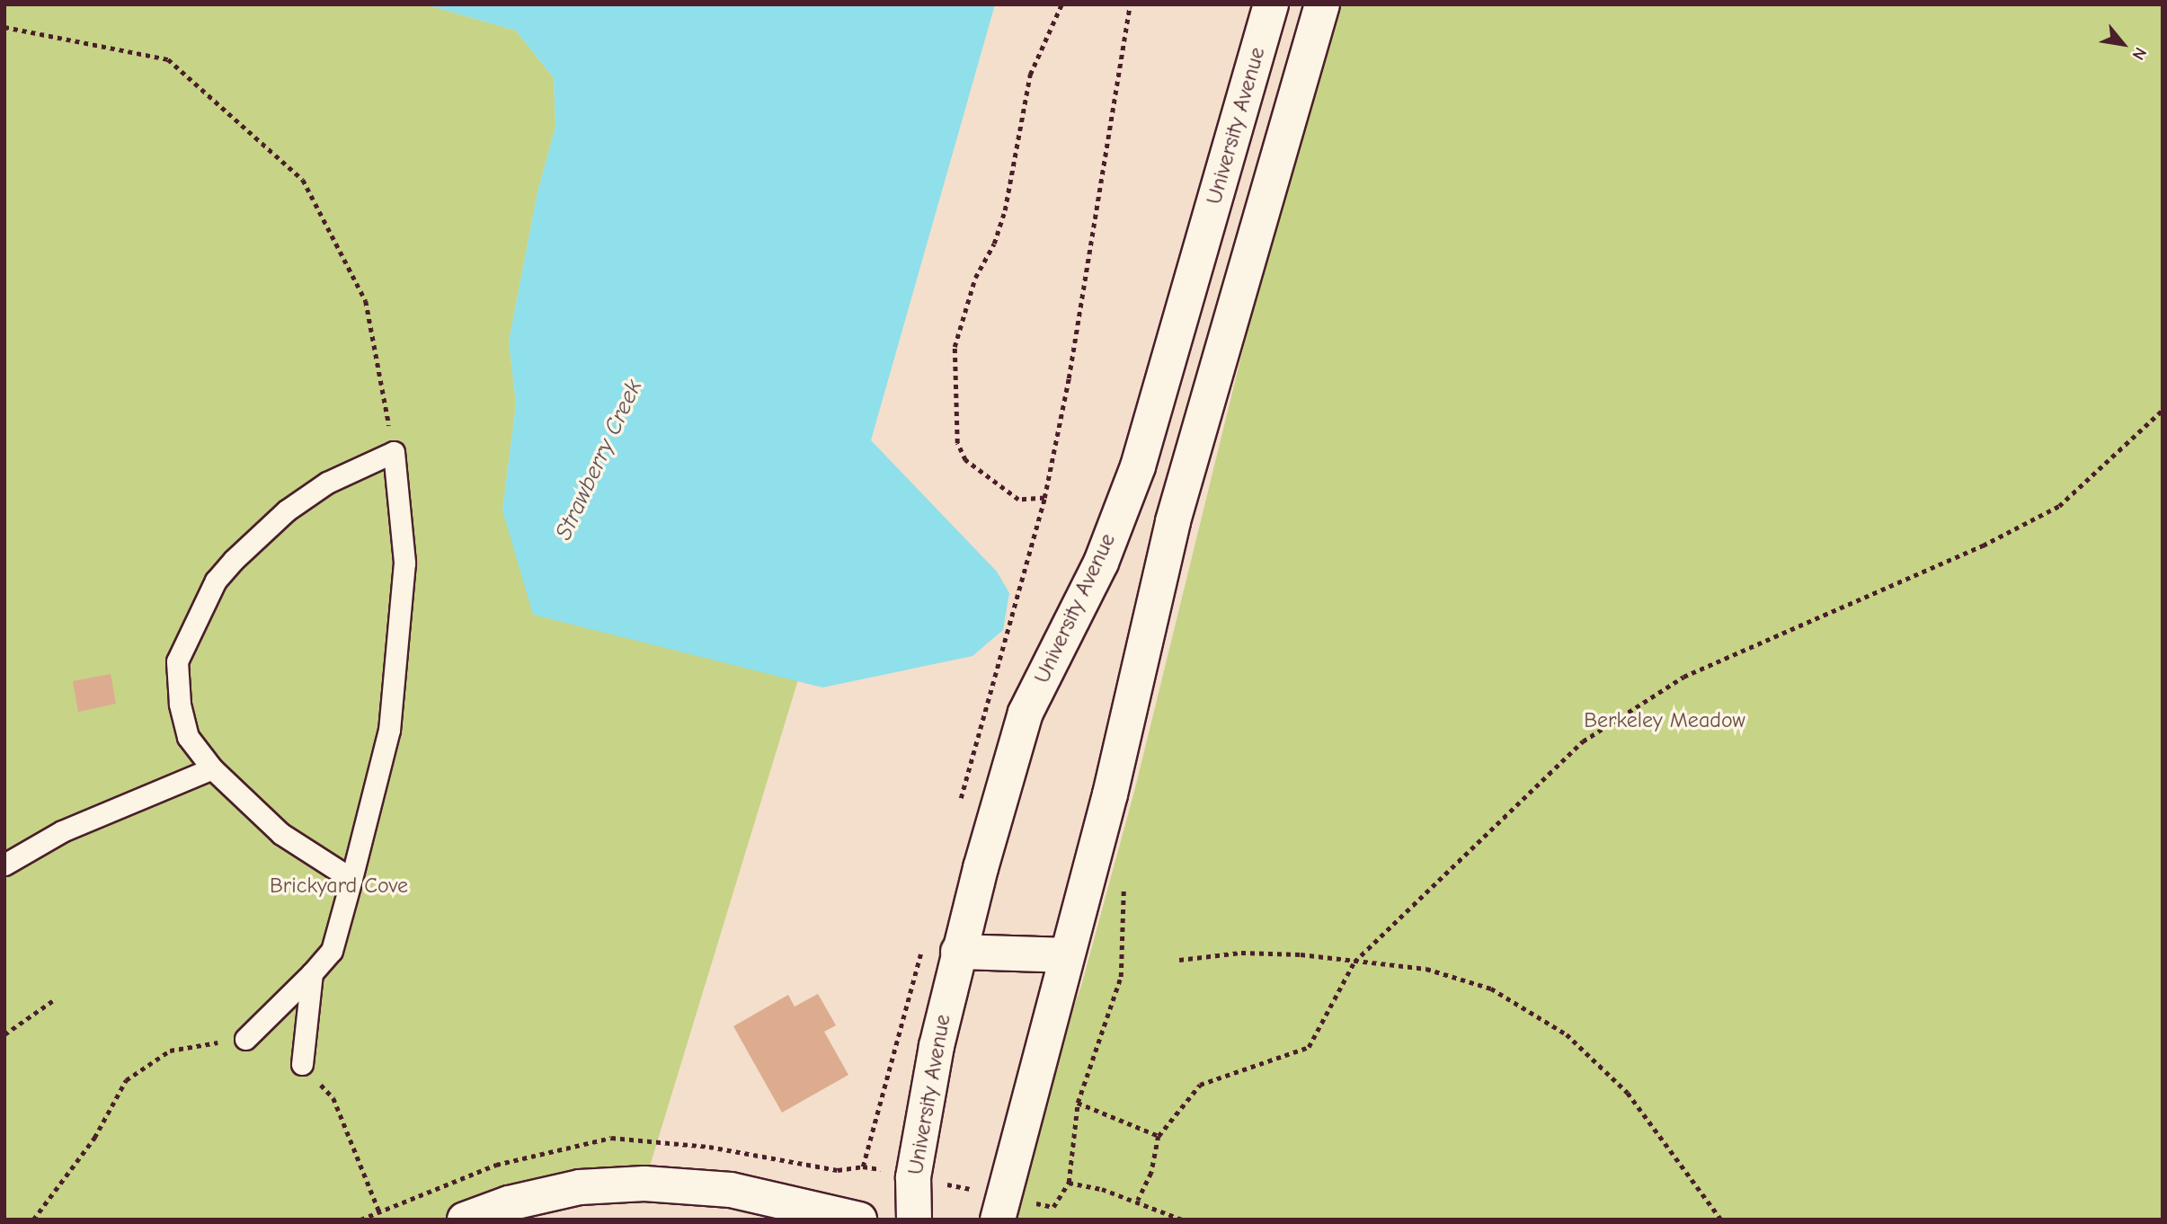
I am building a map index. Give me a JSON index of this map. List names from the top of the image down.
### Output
{
  "streets": {
    "street": ["University Avenue"]
  },
  "water": ["Strawberry Creek"],
  "parks": ["Berkeley Meadow", "Brickyard Cove"],
  "north": "bottom right"
}
